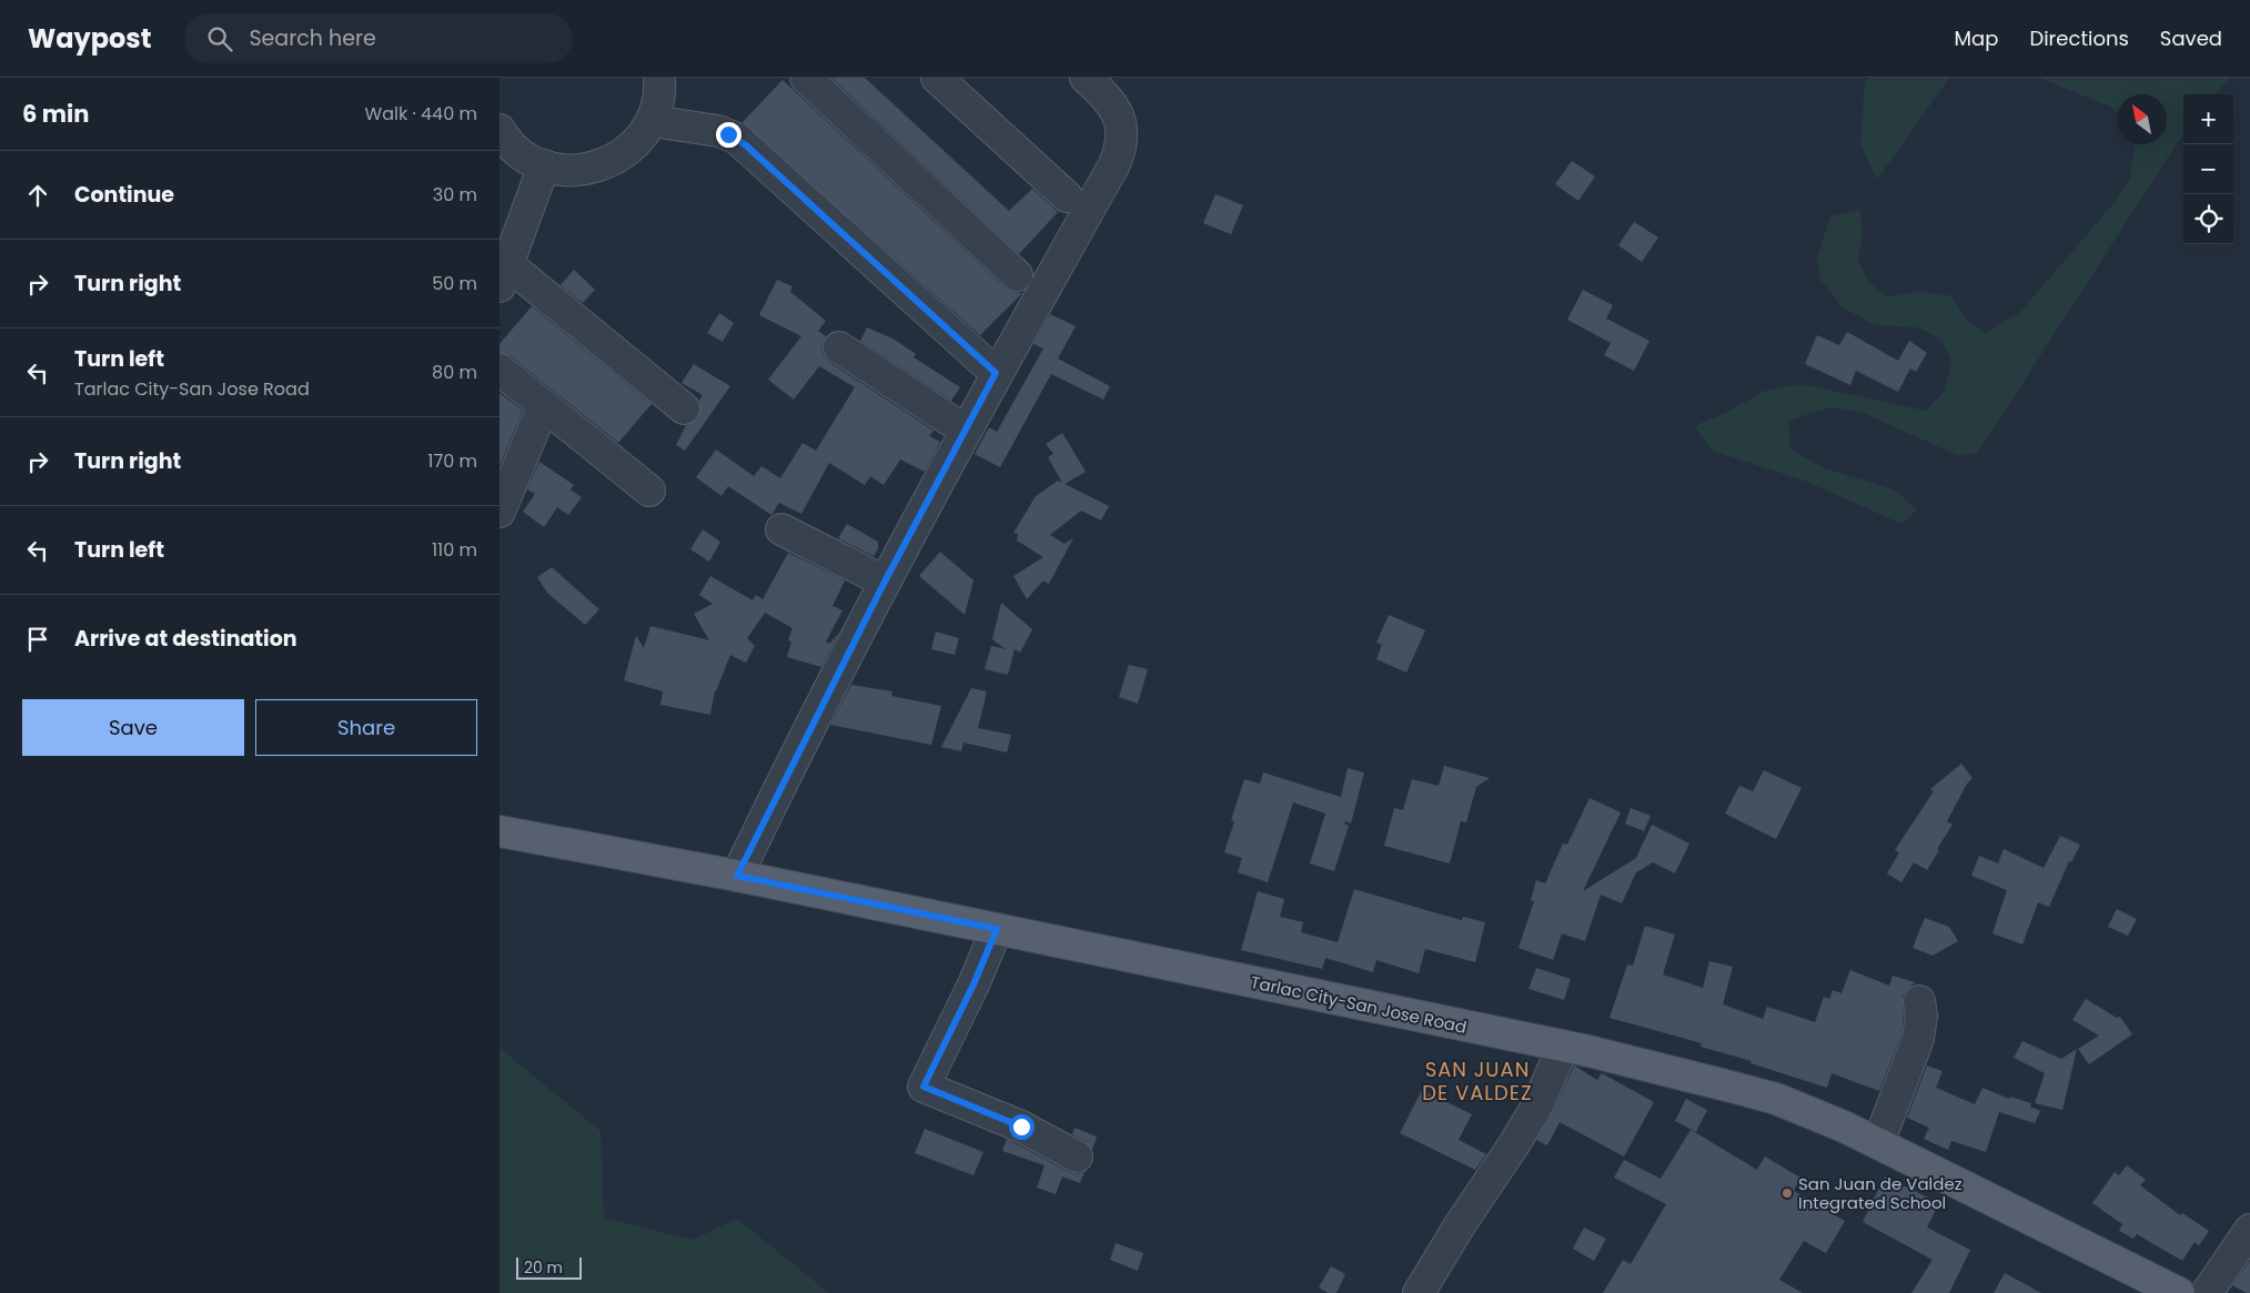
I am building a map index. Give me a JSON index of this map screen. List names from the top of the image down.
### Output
{
  "streets": {
    "main road": ["Tarlac City-San Jose Road"]
  },
  "districts": ["SAN JUAN DE VALDEZ"],
  "places": ["San Juan de Valdez Integrated School"],
  "scale_bar": "20 m",
  "north": "top left",
  "page": {
    "header": "Waypost",
    "search": "Search here",
    "nav": ["Map", "Directions", "Saved"],
    "heading": ["6 min", "Walk · 440 m"],
    "map_buttons": ["+", "−"],
    "list": [
      ["Continue", "30 m"],
      ["Turn right", "50 m"],
      ["Turn left", "Tarlac City-San Jose Road", "80 m"],
      ["Turn right", "170 m"],
      ["Turn left", "110 m"],
      "Arrive at destination"
    ],
    "buttons": ["Save", "Share"],
    "scale": "20 m"
  }
}
